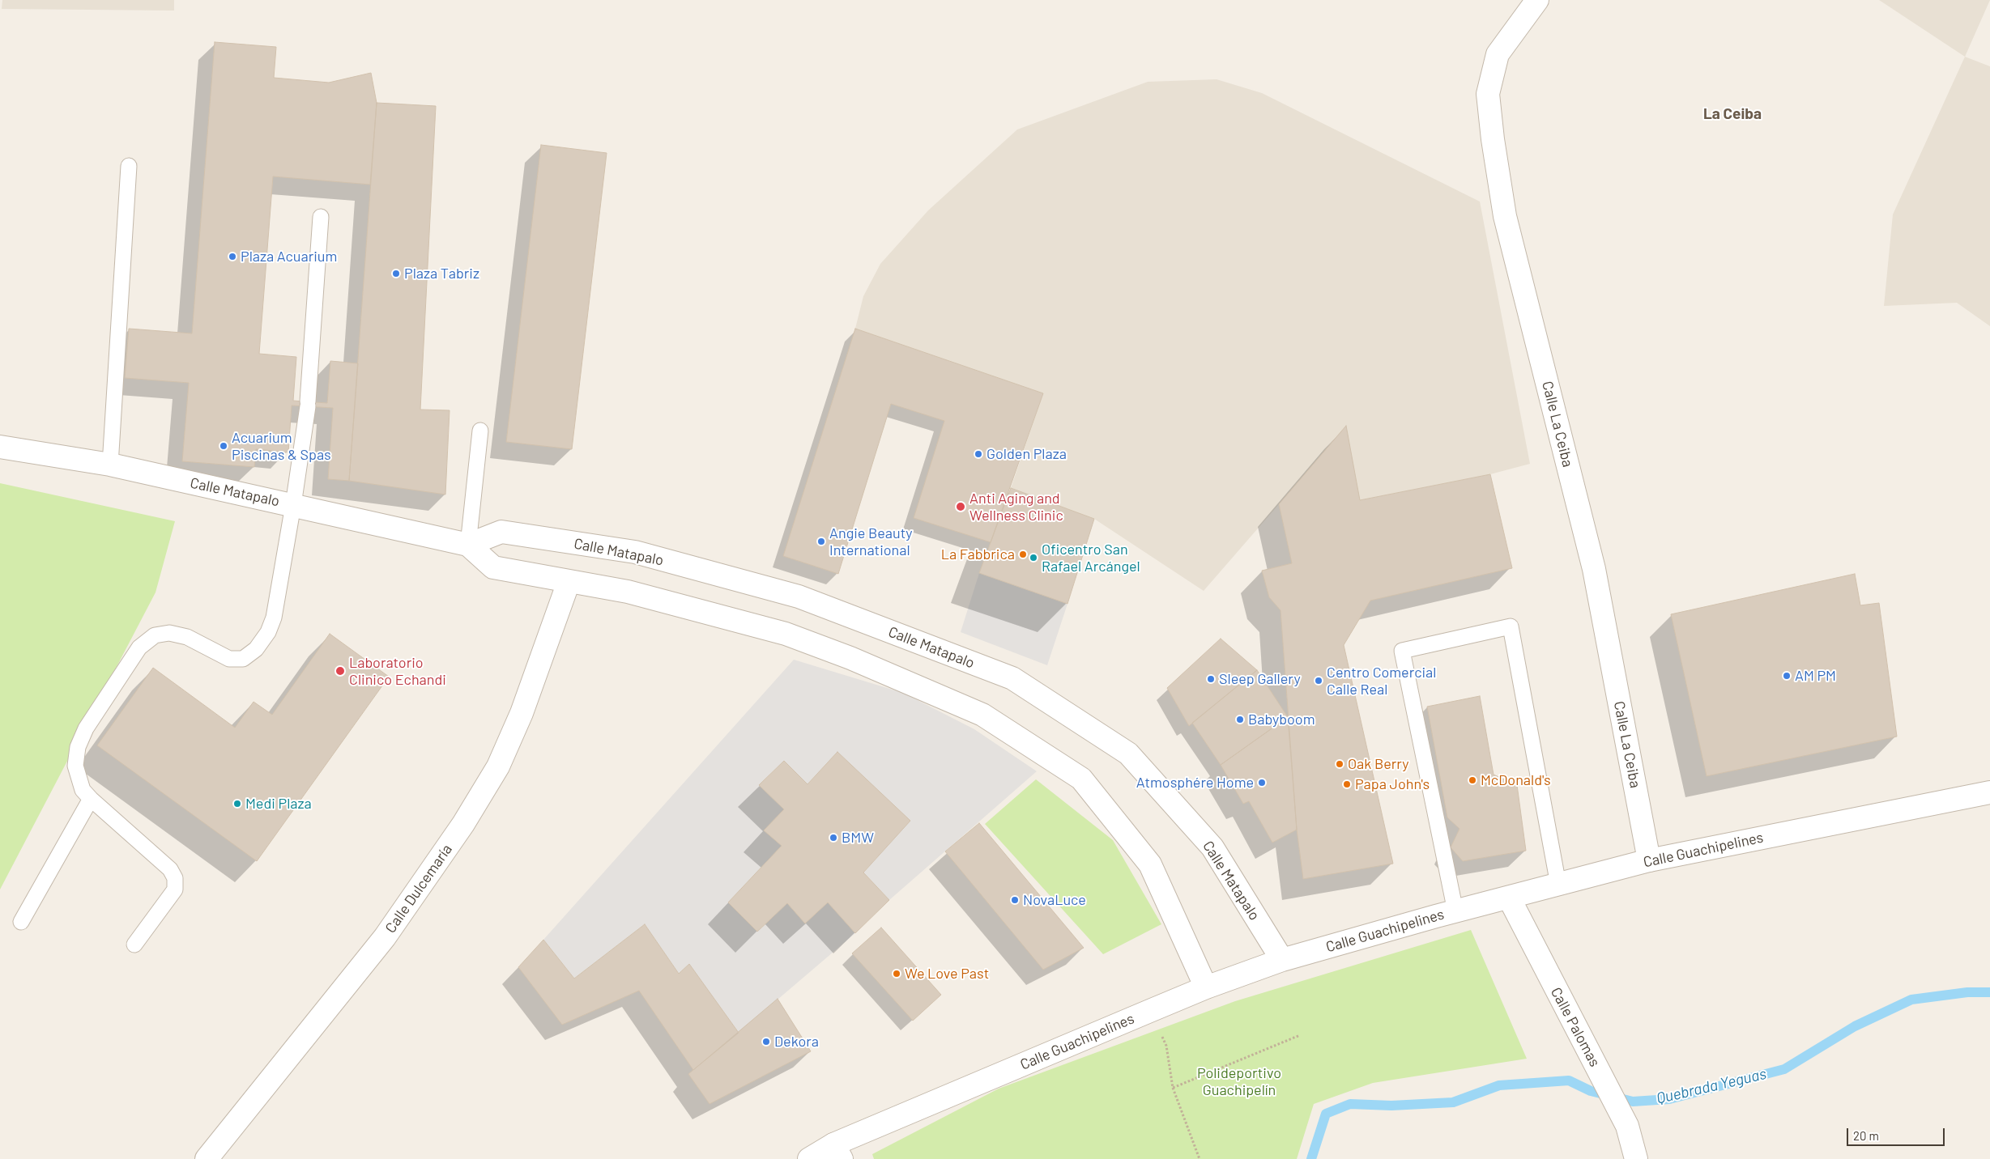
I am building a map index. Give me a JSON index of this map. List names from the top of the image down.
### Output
{
  "streets": {
    "street": [
      "Calle La Ceiba",
      "Calle Matapalo",
      "Calle Guachipelines",
      "Calle Dulcemaría",
      "Calle Palomas"
    ]
  },
  "crossings": [
    ["Calle La Ceiba", "Calle Guachipelines"],
    ["Calle Matapalo", "Calle Guachipelines"],
    ["Calle Matapalo", "Calle Dulcemaría"],
    ["Calle Guachipelines", "Calle Palomas"]
  ],
  "districts": ["La Ceiba"],
  "water": ["Quebrada Yeguas"],
  "parks": ["Polideportivo Guachipelín"],
  "places": [
    "Plaza Acuarium",
    "Plaza Tabriz",
    "Acuarium Piscinas & Spas",
    "Golden Plaza",
    "Anti Aging and Wellness Clinic",
    "Angie Beauty International",
    "La Fabbrica",
    "Oficentro San Rafael Arcángel",
    "Laboratorio Clinico Echandi",
    "AM PM",
    "Sleep Gallery",
    "Centro Comercial Calle Real",
    "Babyboom",
    "Oak Berry",
    "McDonald's",
    "Atmosphére Home",
    "Papa John's",
    "Medi Plaza",
    "BMW",
    "NovaLuce",
    "We Love Past",
    "Dekora"
  ],
  "scale_bar": "20 m"
}
